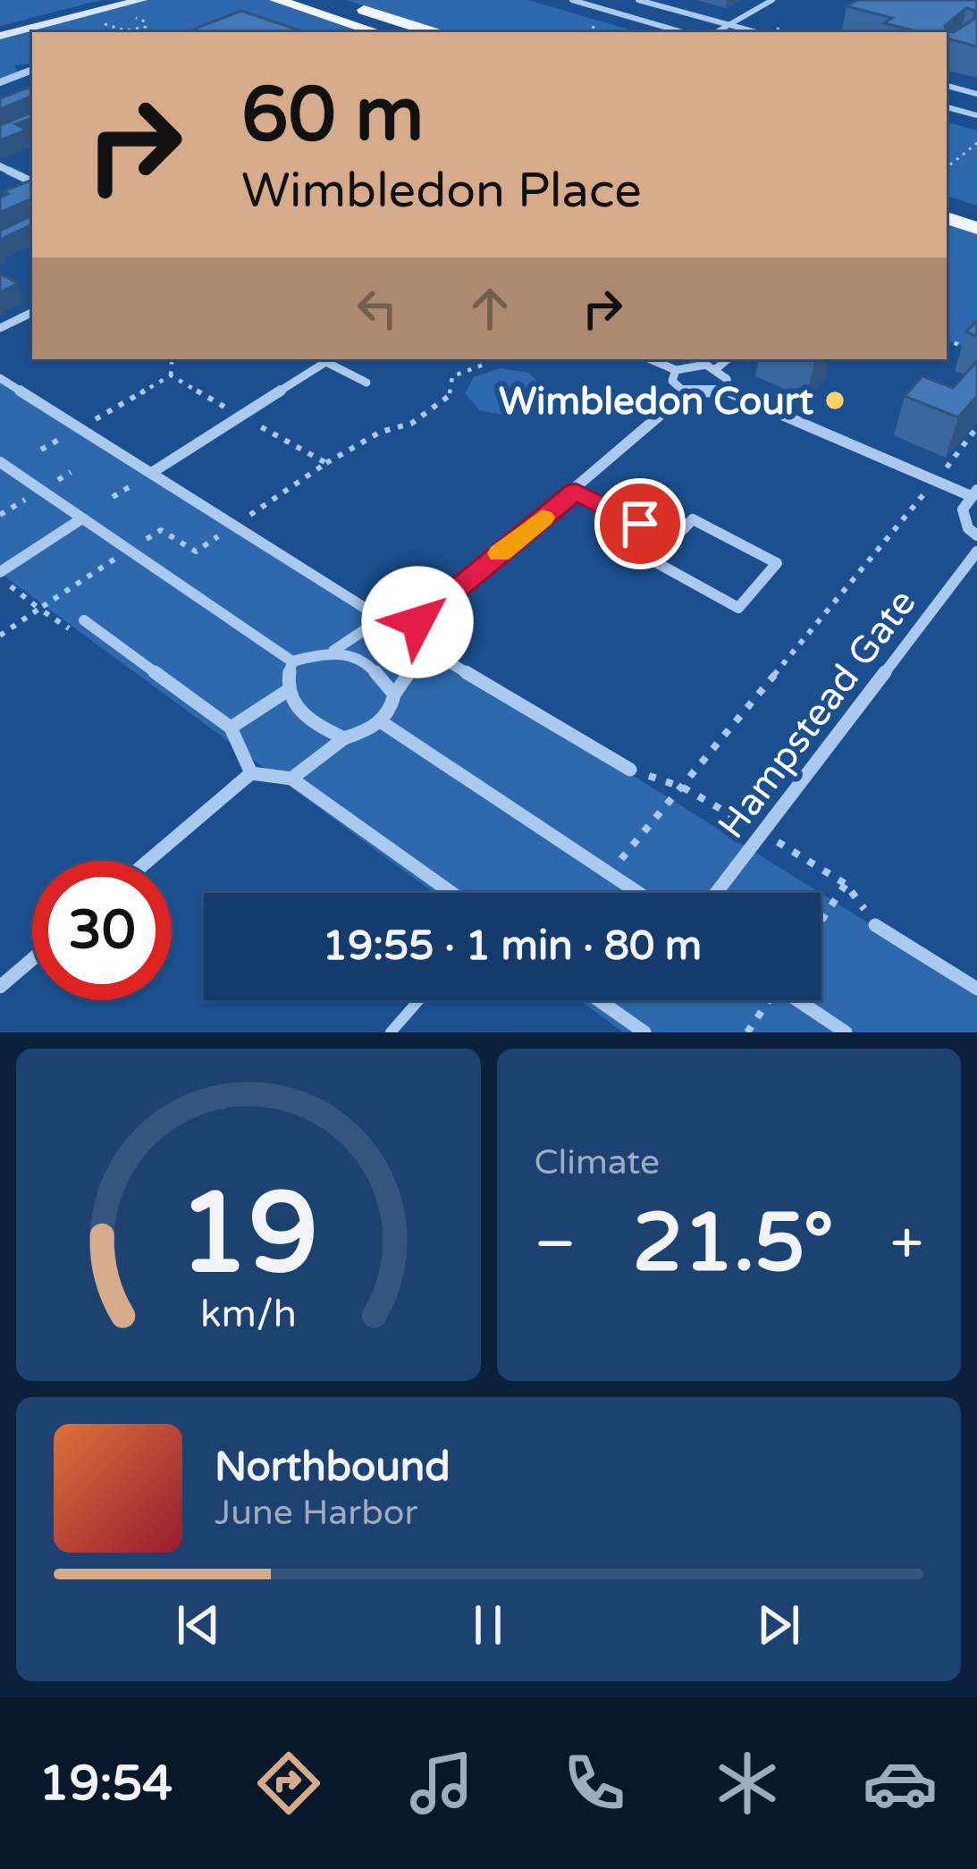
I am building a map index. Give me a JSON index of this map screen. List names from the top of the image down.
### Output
{
  "streets": {
    "street": ["Hampstead Gate"]
  },
  "places": ["Wimbledon Court"],
  "page": {
    "turn": ["60 m", "Wimbledon Place"],
    "limit": "30",
    "trip": "19:55 · 1 min · 80 m",
    "tile": "Climate",
    "heat": ["−", "21.5°", "+"],
    "song": ["Northbound", "June Harbor"],
    "tabs": "19:54",
    "gauge": ["19", "km/h"]
  }
}
